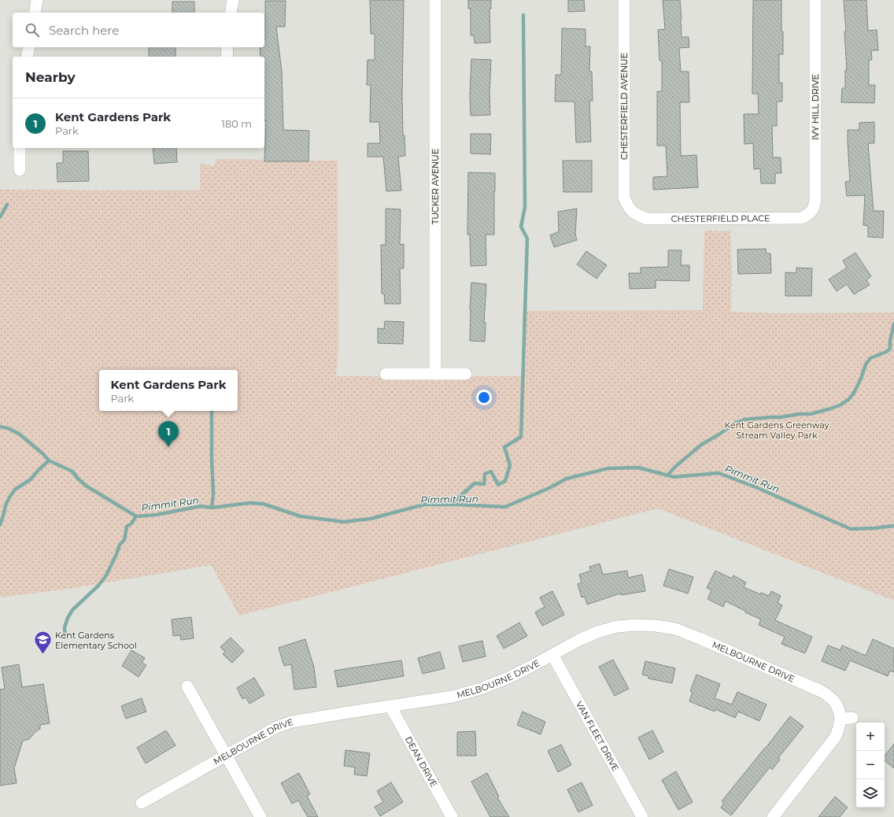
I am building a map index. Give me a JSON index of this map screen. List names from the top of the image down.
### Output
{
  "streets": {
    "street": [
      "CHESTERFIELD AVENUE",
      "IVY HILL DRIVE",
      "TUCKER AVENUE",
      "CHESTERFIELD PLACE",
      "MELBOURNE DRIVE",
      "VAN FLEET DRIVE",
      "DEAN DRIVE"
    ]
  },
  "crossings": [
    ["CHESTERFIELD AVENUE", "CHESTERFIELD PLACE"],
    ["IVY HILL DRIVE", "CHESTERFIELD PLACE"],
    ["MELBOURNE DRIVE", "VAN FLEET DRIVE"],
    ["MELBOURNE DRIVE", "DEAN DRIVE"]
  ],
  "water": ["Pimmit Run"],
  "parks": ["Kent Gardens Greenway Stream Valley Park"],
  "places": {
    "school or university": ["Kent Gardens Elementary School"]
  },
  "page": {
    "search": "Search here",
    "heading": "Nearby",
    "list": [
      {
        "mark": "1",
        "name": "Kent Gardens Park",
        "note": "Park",
        "value": "180 m"
      }
    ],
    "popup": ["Kent Gardens Park", "Park"],
    "pins": "1",
    "map_buttons": ["+", "−"]
  }
}
